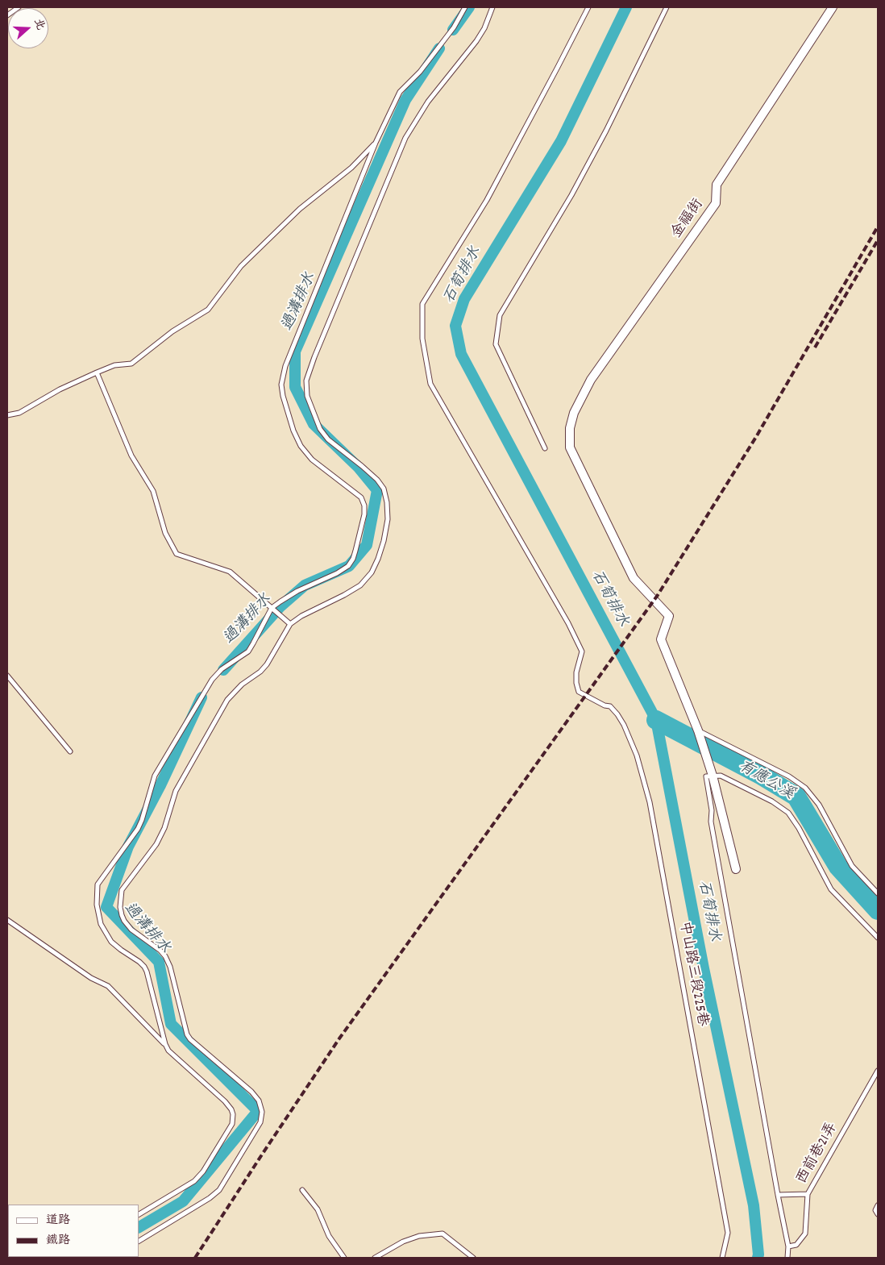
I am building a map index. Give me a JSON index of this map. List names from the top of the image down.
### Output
{
  "streets": {
    "street": ["金福街"],
    "lane": ["中山路三段225巷", "西前巷21弄"]
  },
  "water": ["石筍排水", "過溝排水", "有應公溪"],
  "legend": ["道路", "鐵路"],
  "north": "right"
}
